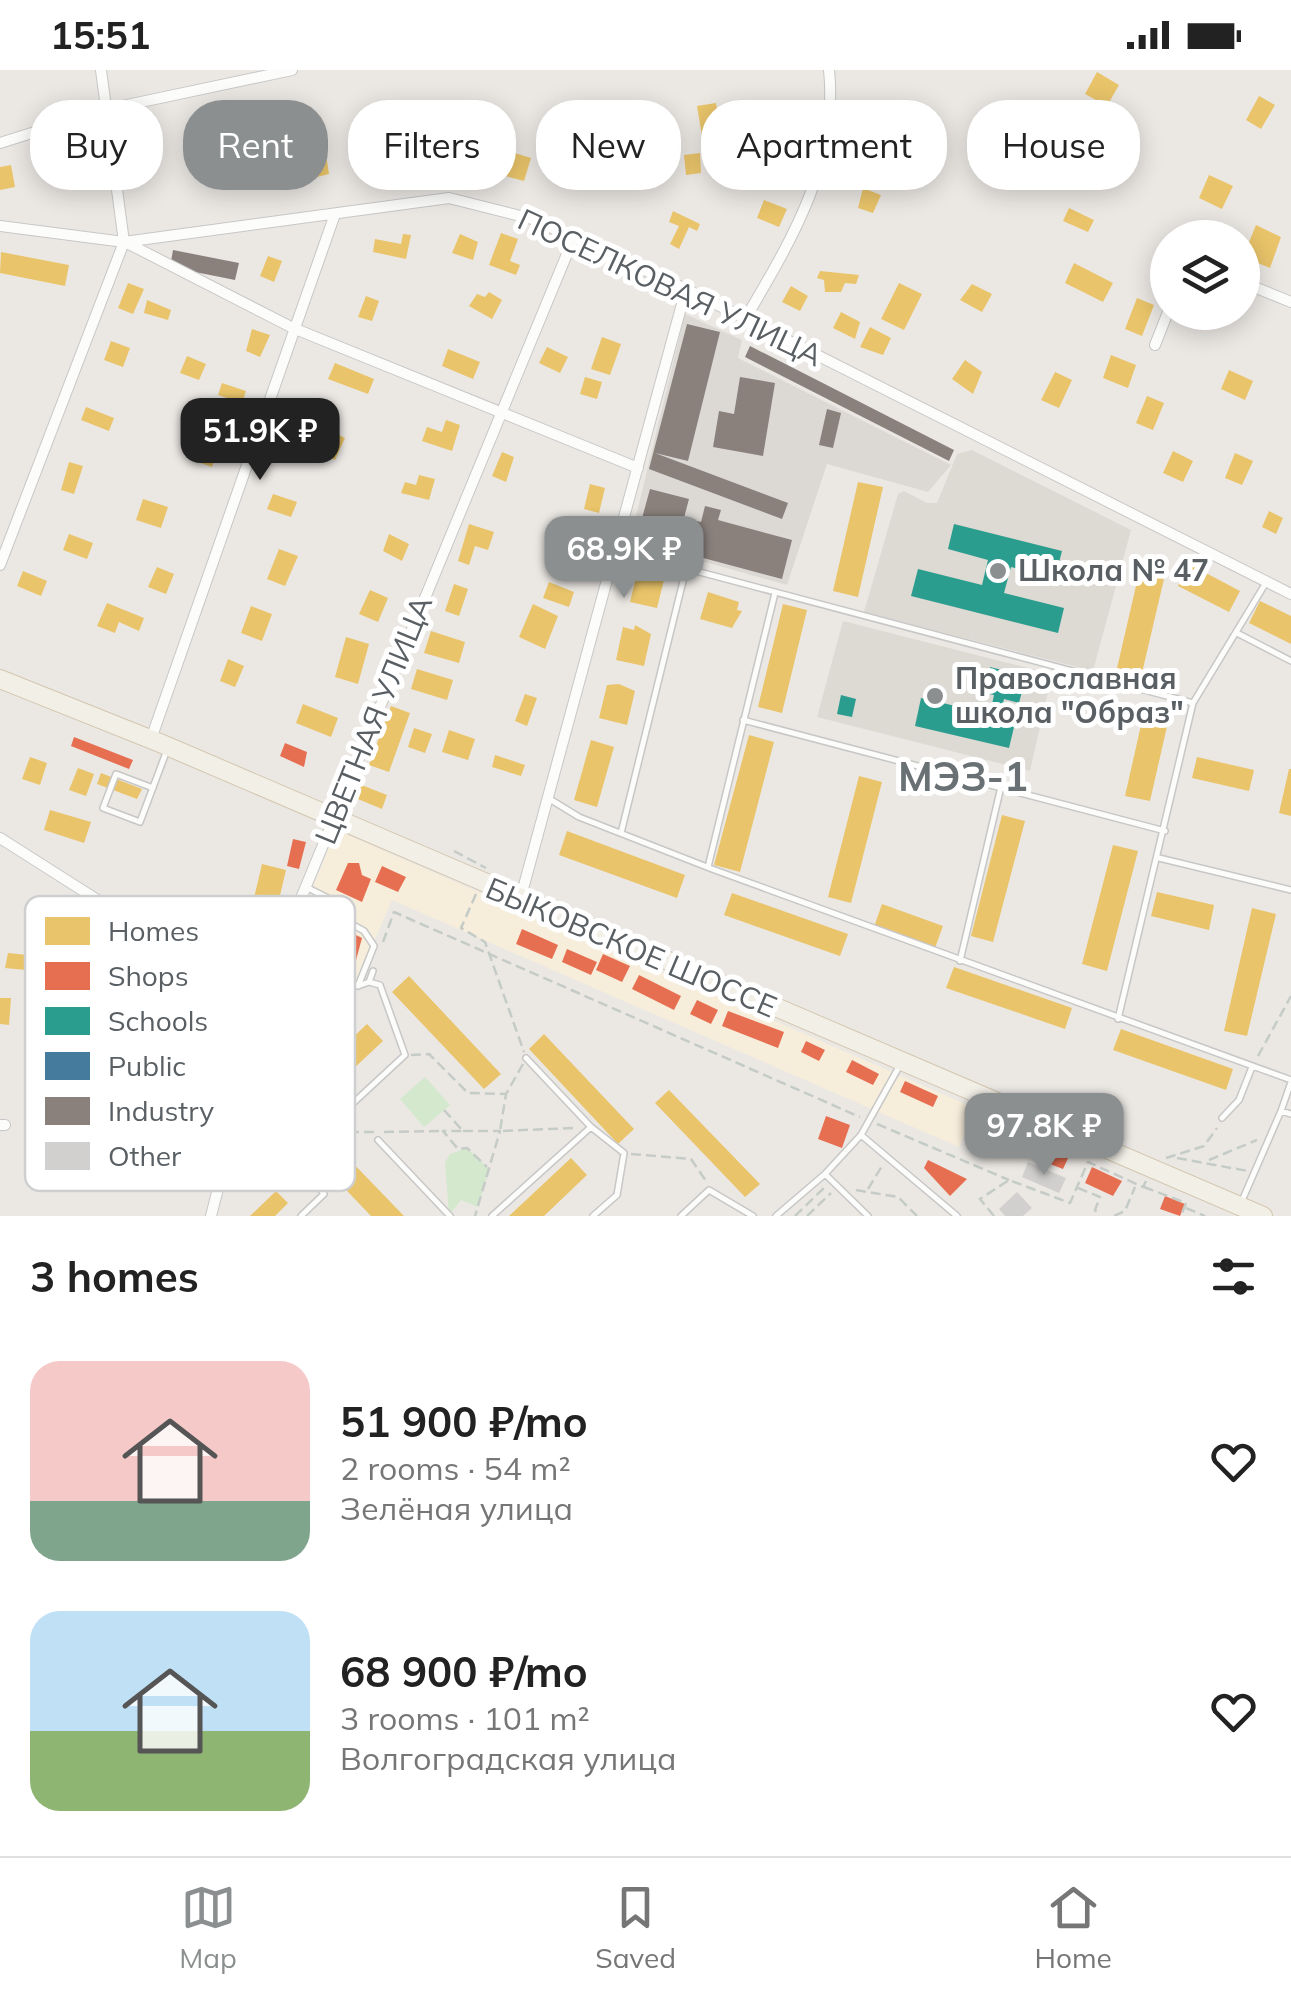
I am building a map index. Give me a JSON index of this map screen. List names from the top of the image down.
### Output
{
  "streets": {
    "main road": ["БЫКОВСКОЕ ШОССЕ"],
    "street": ["ПОСЕЛКОВАЯ УЛИЦА", "ЦВЕТНАЯ УЛИЦА"]
  },
  "crossings": [
    ["ПОСЕЛКОВАЯ УЛИЦА", "ЦВЕТНАЯ УЛИЦА"],
    ["ЦВЕТНАЯ УЛИЦА", "БЫКОВСКОЕ ШОССЕ"]
  ],
  "districts": ["МЭЗ-1"],
  "places": ["Школа № 47", "Православная школа \"Образ\""],
  "legend": [
    "Homes",
    "Shops",
    "Schools",
    "Public",
    "Industry",
    "Other"
  ],
  "page": {
    "status": "15:51",
    "chip": [
      "Buy",
      "Rent",
      "Filters",
      "New",
      "Apartment",
      "House"
    ],
    "price": ["51.9K ₽", "68.9K ₽", "97.8K ₽"],
    "heading": "3 homes",
    "list": [
      {
        "name": "51 900 ₽/mo",
        "note": "2 rooms · 54 m² · Зелёная улица"
      },
      {
        "name": "68 900 ₽/mo",
        "note": "3 rooms · 101 m² · Волгоградская улица"
      }
    ],
    "tabs": ["Map", "Saved", "Home"]
  }
}
